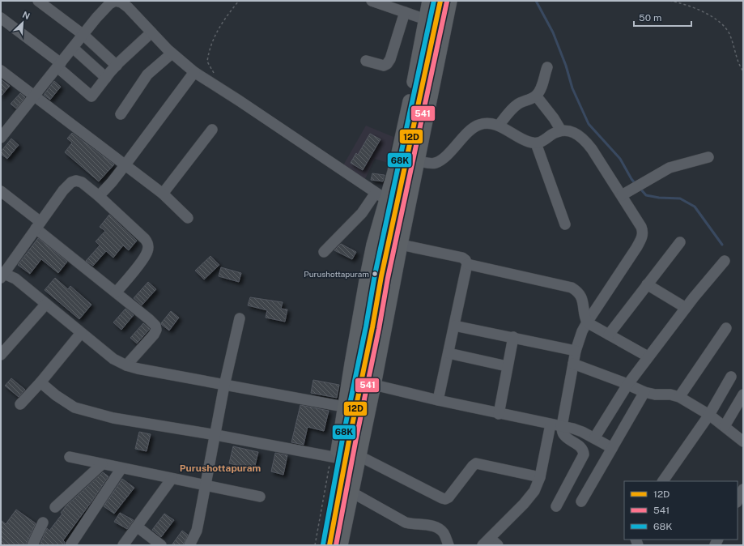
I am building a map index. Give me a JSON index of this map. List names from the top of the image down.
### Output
{
  "districts": ["Purushottapuram"],
  "places": ["Purushottapuram"],
  "lines": ["transit line 12D", "transit line 68K", "transit line 541"],
  "legend": ["12D", "541", "68K"],
  "scale_bar": "50 m",
  "north": "top right"
}
